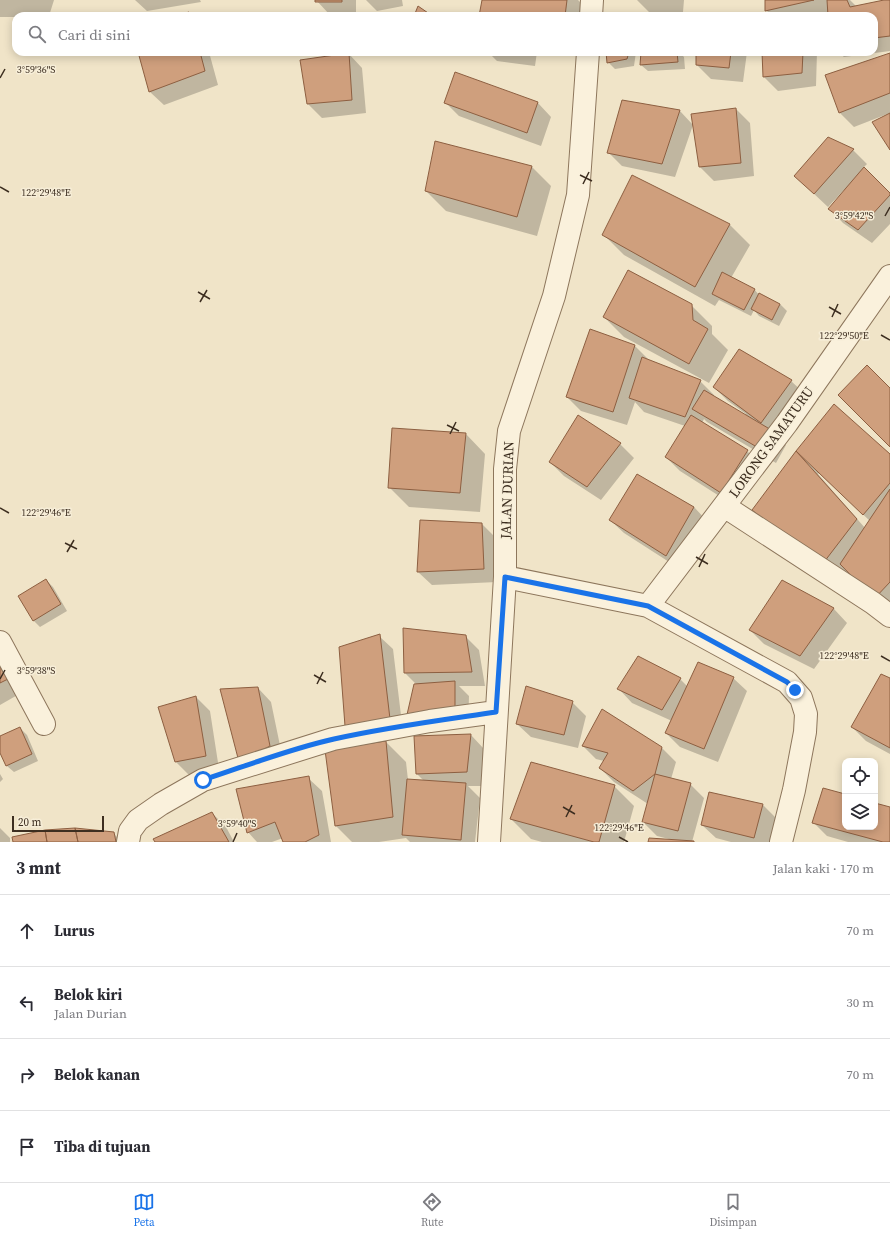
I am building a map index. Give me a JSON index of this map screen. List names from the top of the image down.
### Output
{
  "streets": {
    "street": ["LORONG SAMATURU", "JALAN DURIAN"]
  },
  "scale_bar": "20 m",
  "page": {
    "search": "Cari di sini",
    "scale": "20 m",
    "heading": ["3 mnt", "Jalan kaki · 170 m"],
    "list": [
      ["Lurus", "70 m"],
      ["Belok kiri", "Jalan Durian", "30 m"],
      ["Belok kanan", "70 m"],
      "Tiba di tujuan"
    ],
    "nav": ["Peta", "Rute", "Disimpan"]
  },
  "coordinates": [
    "3°59'36\"S",
    "122°29'48\"E",
    "3°59'42\"S",
    "122°29'50\"E",
    "122°29'46\"E",
    "3°59'38\"S",
    "3°59'40\"S"
  ]
}
